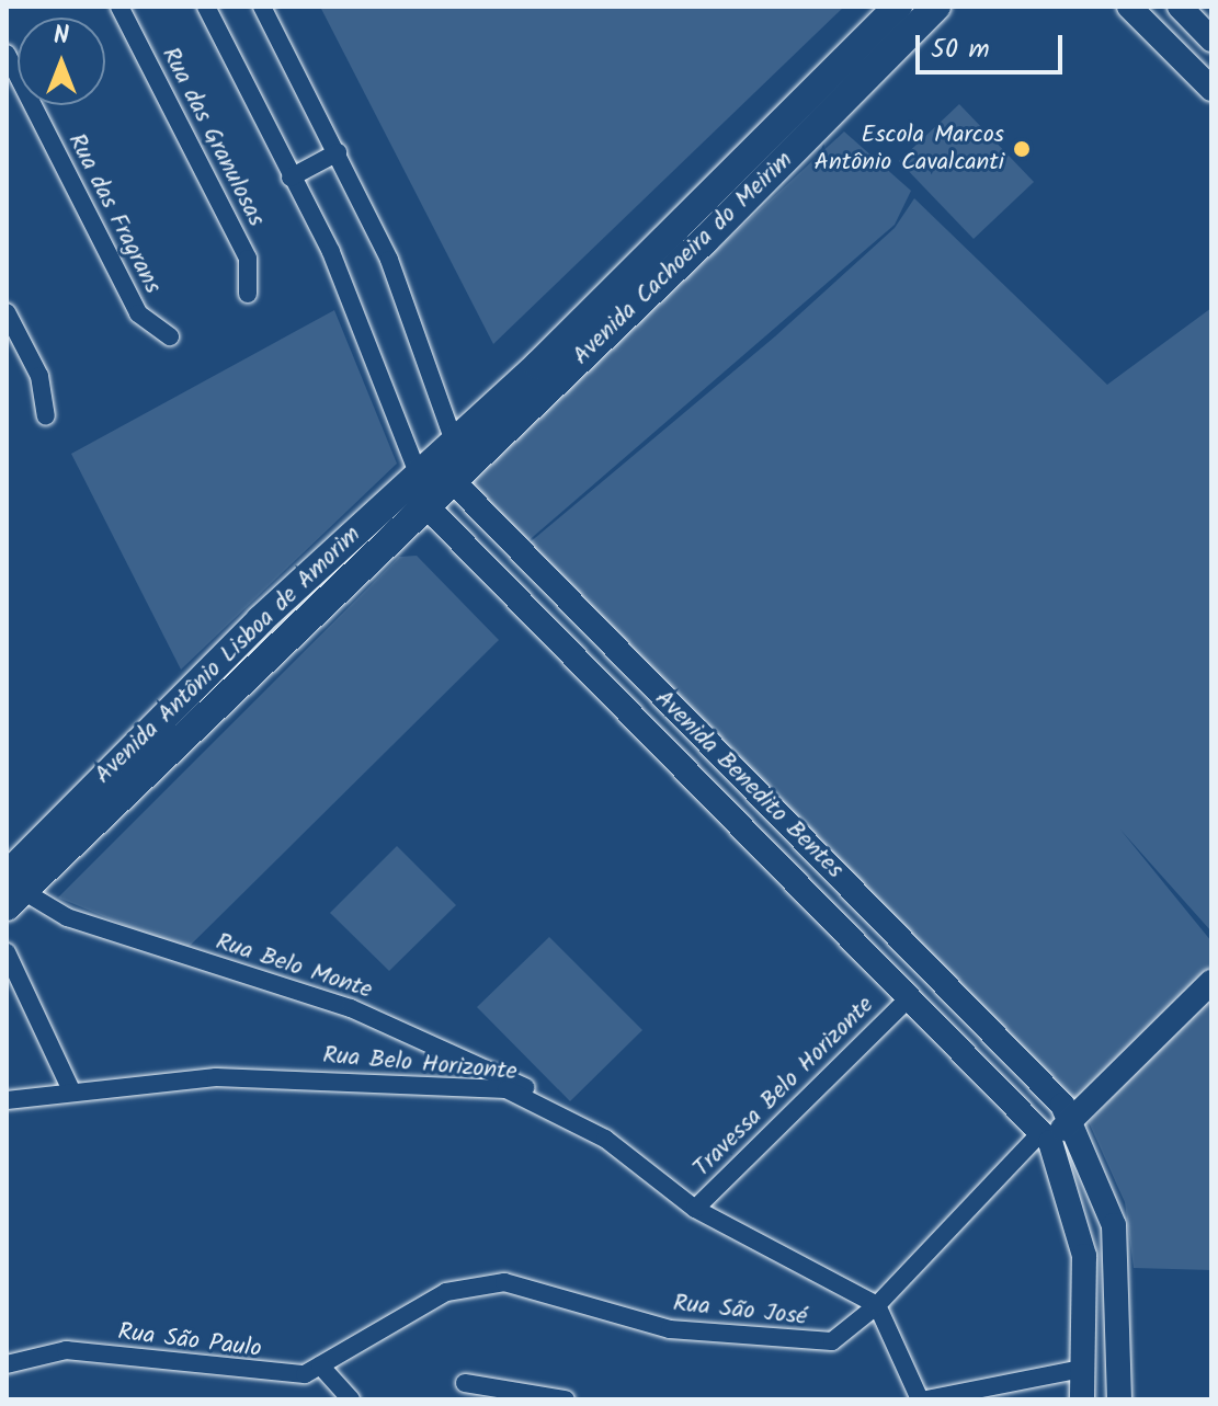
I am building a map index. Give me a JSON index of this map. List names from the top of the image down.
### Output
{
  "streets": {
    "main road": ["Avenida Cachoeira do Meirim", "Avenida Antônio Lisboa de Amorim"],
    "street": [
      "Rua das Granulosas",
      "Rua das Fragrans",
      "Avenida Benedito Bentes",
      "Rua Belo Monte",
      "Rua Belo Horizonte",
      "Travessa Belo Horizonte",
      "Rua São José",
      "Rua São Paulo"
    ]
  },
  "crossings": [
    ["Avenida Cachoeira do Meirim", "Avenida Antônio Lisboa de Amorim"],
    ["Avenida Cachoeira do Meirim", "Avenida Benedito Bentes"],
    ["Avenida Antônio Lisboa de Amorim", "Avenida Benedito Bentes"],
    ["Avenida Antônio Lisboa de Amorim", "Rua Belo Monte"],
    ["Avenida Benedito Bentes", "Travessa Belo Horizonte"],
    ["Avenida Benedito Bentes", "Rua São José"],
    ["Rua Belo Monte", "Rua Belo Horizonte"],
    ["Rua Belo Horizonte", "Travessa Belo Horizonte"],
    ["Rua Belo Horizonte", "Rua São José"],
    ["Rua São José", "Rua São Paulo"]
  ],
  "places": ["Escola Marcos Antônio Cavalcanti"],
  "scale_bar": "50 m",
  "north": "top"
}
